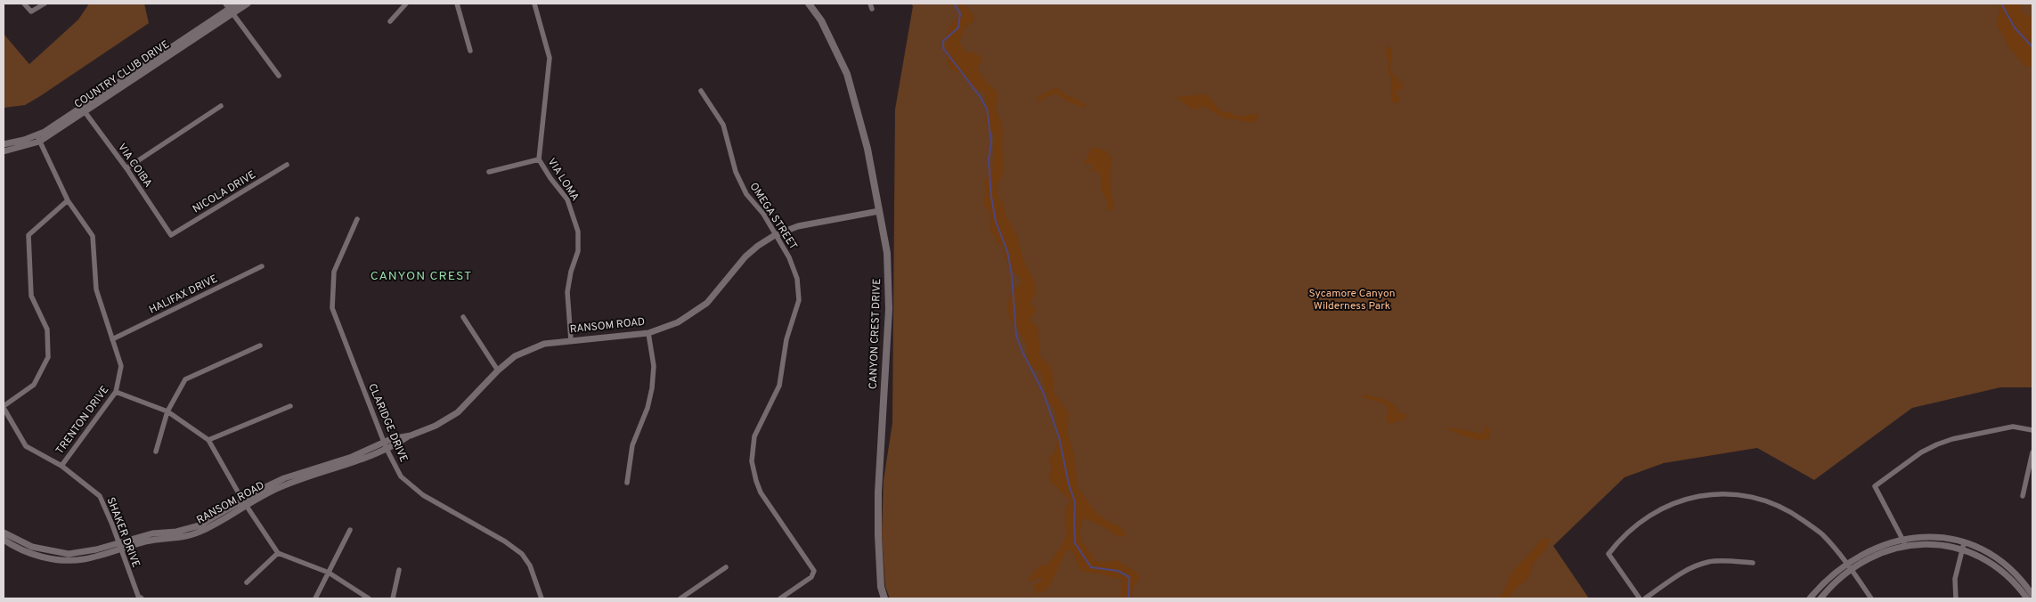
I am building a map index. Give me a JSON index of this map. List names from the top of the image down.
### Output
{
  "streets": {
    "main road": ["CANYON CREST DRIVE"],
    "street": [
      "COUNTRY CLUB DRIVE",
      "VIA COIBA",
      "VIA LOMA",
      "NICOLA DRIVE",
      "OMEGA STREET",
      "HALIFAX DRIVE",
      "RANSOM ROAD",
      "TRENTON DRIVE",
      "CLARIDGE DRIVE",
      "SHAKER DRIVE"
    ]
  },
  "crossings": [
    ["COUNTRY CLUB DRIVE", "VIA COIBA"],
    ["COUNTRY CLUB DRIVE", "TRENTON DRIVE"],
    ["VIA COIBA", "NICOLA DRIVE"],
    ["VIA LOMA", "RANSOM ROAD"],
    ["OMEGA STREET", "RANSOM ROAD"],
    ["HALIFAX DRIVE", "TRENTON DRIVE"],
    ["RANSOM ROAD", "CANYON CREST DRIVE"],
    ["RANSOM ROAD", "CLARIDGE DRIVE"],
    ["RANSOM ROAD", "SHAKER DRIVE"],
    ["TRENTON DRIVE", "SHAKER DRIVE"]
  ],
  "districts": ["CANYON CREST"],
  "parks": ["Sycamore Canyon Wilderness Park"]
}
